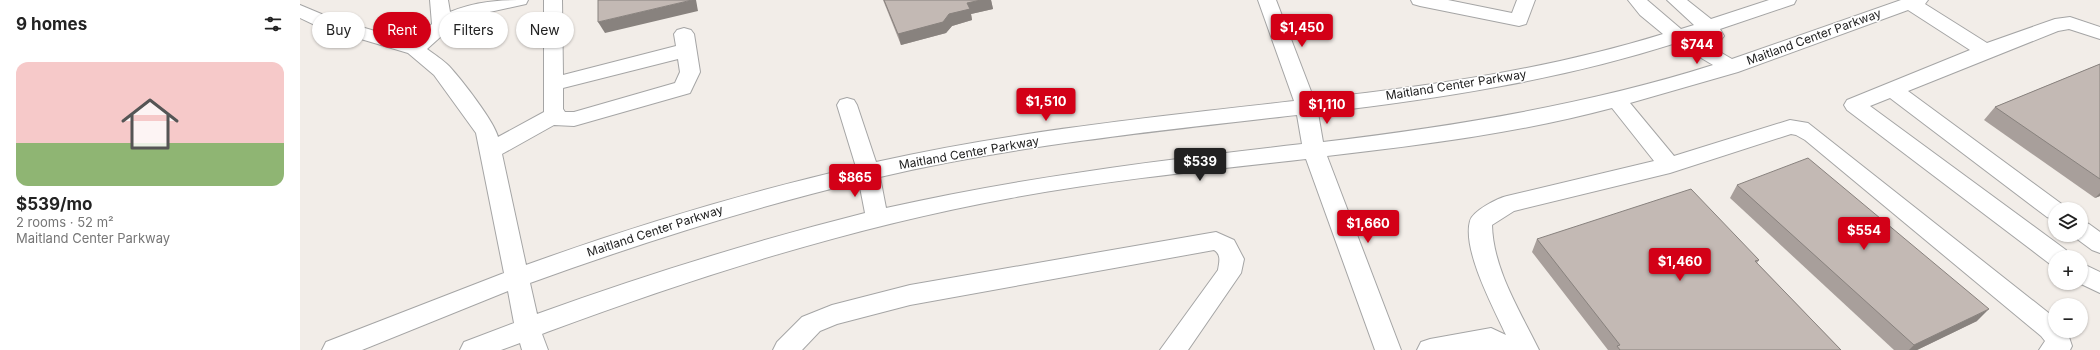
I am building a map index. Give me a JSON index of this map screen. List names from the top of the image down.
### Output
{
  "streets": {
    "street": ["Maitland Center Parkway"]
  },
  "page": {
    "heading": "9 homes",
    "chip": [
      "Buy",
      "Rent",
      "Filters",
      "New"
    ],
    "price": [
      "$1,450",
      "$744",
      "$1,510",
      "$1,110",
      "$539",
      "$865",
      "$1,660",
      "$554",
      "$1,460"
    ],
    "list": [
      {
        "name": "$539/mo",
        "note": "2 rooms · 52 m² · Maitland Center Parkway"
      }
    ],
    "map_buttons": ["+", "−"]
  }
}
